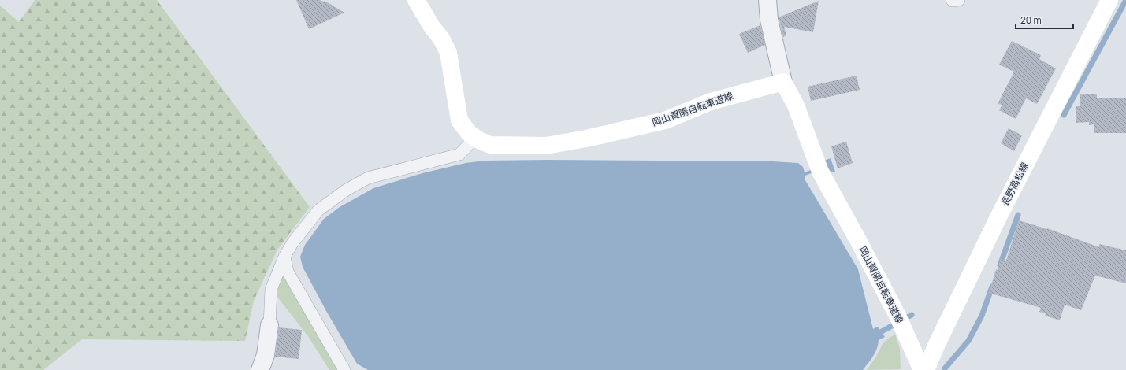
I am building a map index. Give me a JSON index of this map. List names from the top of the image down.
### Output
{
  "streets": {
    "main road": ["岡山賀陽自転車道線", "長野高松線"]
  },
  "scale_bar": "20 m"
}
